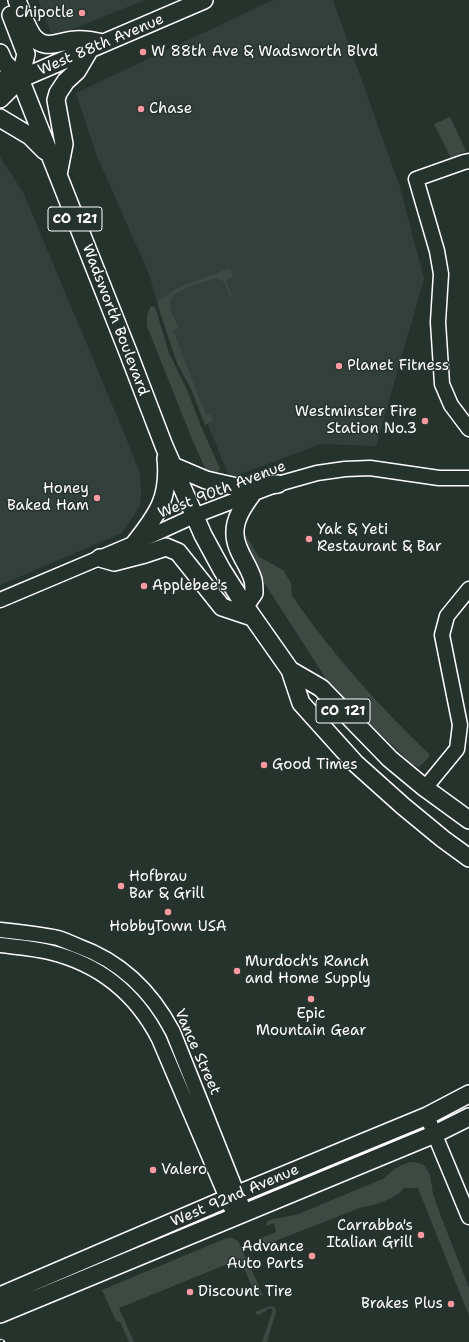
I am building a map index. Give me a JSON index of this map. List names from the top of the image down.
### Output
{
  "streets": {
    "main road": [
      "West 88th Avenue",
      "CO 121",
      "Wadsworth Boulevard",
      "West 92nd Avenue"
    ],
    "street": ["West 90th Avenue", "Vance Street"]
  },
  "crossings": [
    ["West 88th Avenue", "Wadsworth Boulevard"],
    ["CO 121", "Wadsworth Boulevard"],
    ["CO 121", "West 90th Avenue"],
    ["Wadsworth Boulevard", "West 90th Avenue"],
    ["Vance Street", "West 92nd Avenue"]
  ],
  "places": [
    "Chipotle",
    "W 88th Ave & Wadsworth Blvd",
    "Chase",
    "Planet Fitness",
    "Westminster Fire Station No.3",
    "Honey Baked Ham",
    "Yak & Yeti Restaurant & Bar",
    "Applebee's",
    "Good Times",
    "Hofbrau Bar & Grill",
    "HobbyTown USA",
    "Murdoch's Ranch and Home Supply",
    "Epic Mountain Gear",
    "Valero",
    "Carrabba's Italian Grill",
    "Advance Auto Parts",
    "Discount Tire",
    "Brakes Plus"
  ]
}
